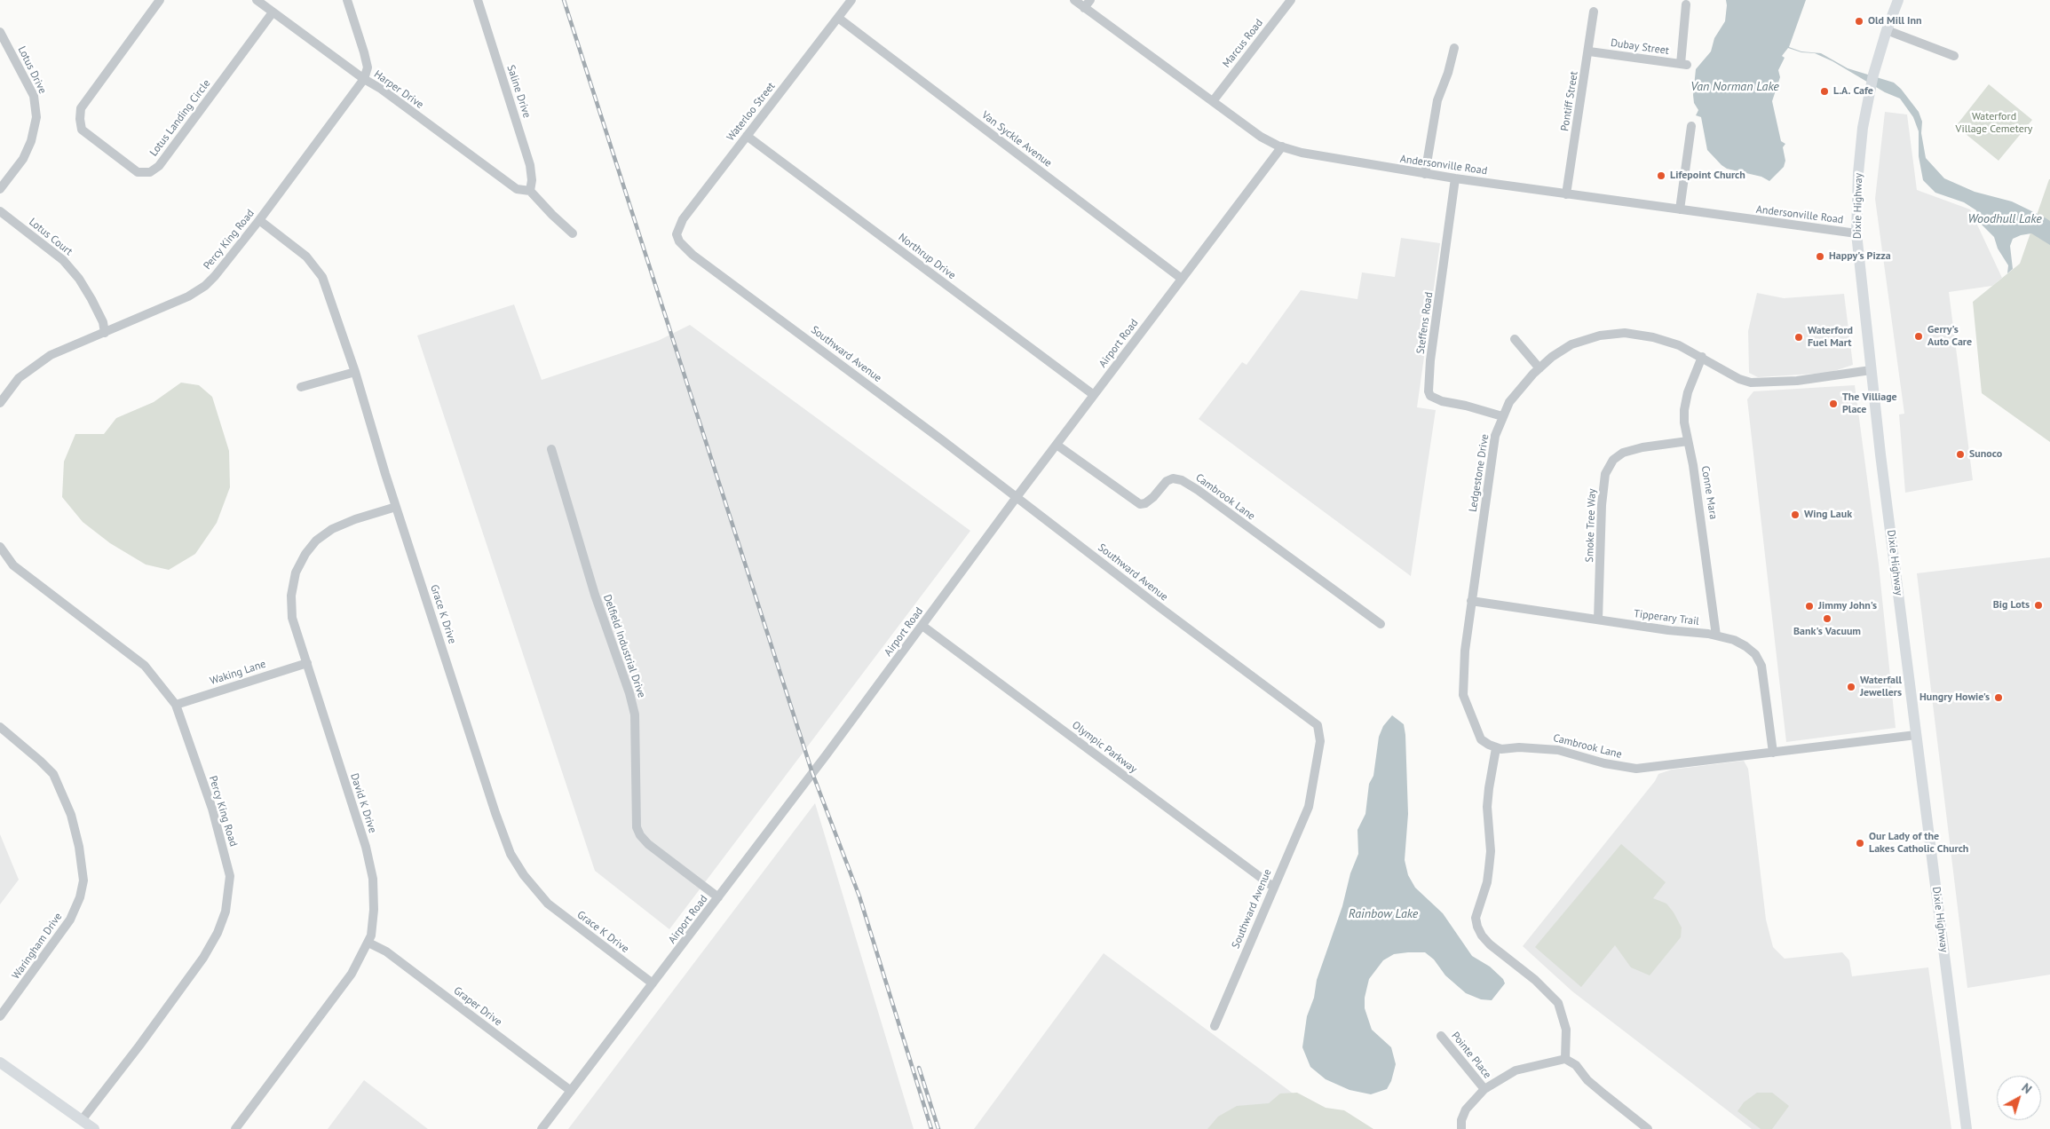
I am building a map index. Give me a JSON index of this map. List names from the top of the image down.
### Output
{
  "streets": {
    "main road": ["Dixie Highway"],
    "street": [
      "Marcus Road",
      "Dubay Street",
      "Lotus Drive",
      "Harper Drive",
      "Saline Drive",
      "Pontiff Street",
      "Waterloo Street",
      "Lotus Landing Circle",
      "Van Syckle Avenue",
      "Andersonville Road",
      "Lotus Court",
      "Percy King Road",
      "Northrup Drive",
      "Steffens Road",
      "Airport Road",
      "Southward Avenue",
      "Ledgestone Drive",
      "Conne Mara",
      "Cambrook Lane",
      "Smoke Tree Way",
      "Grace K Drive",
      "Tipperary Trail",
      "Delfield Industrial Drive",
      "Waking Lane",
      "Olympic Parkway",
      "David K Drive",
      "Waringham Drive",
      "Graper Drive",
      "Pointe Place"
    ]
  },
  "crossings": [
    ["Marcus Road", "Andersonville Road"],
    ["Dubay Street", "Pontiff Street"],
    ["Harper Drive", "Saline Drive"],
    ["Harper Drive", "Lotus Landing Circle"],
    ["Harper Drive", "Percy King Road"],
    ["Pontiff Street", "Andersonville Road"],
    ["Waterloo Street", "Van Syckle Avenue"],
    ["Waterloo Street", "Northrup Drive"],
    ["Waterloo Street", "Southward Avenue"],
    ["Van Syckle Avenue", "Airport Road"],
    ["Andersonville Road", "Dixie Highway"],
    ["Andersonville Road", "Steffens Road"],
    ["Andersonville Road", "Airport Road"],
    ["Dixie Highway", "Ledgestone Drive"],
    ["Dixie Highway", "Cambrook Lane"],
    ["Lotus Court", "Percy King Road"],
    ["Percy King Road", "Grace K Drive"],
    ["Percy King Road", "Waking Lane"],
    ["Northrup Drive", "Airport Road"],
    ["Steffens Road", "Ledgestone Drive"],
    ["Airport Road", "Southward Avenue"],
    ["Airport Road", "Cambrook Lane"],
    ["Airport Road", "Grace K Drive"],
    ["Airport Road", "Delfield Industrial Drive"],
    ["Airport Road", "Olympic Parkway"],
    ["Airport Road", "Graper Drive"],
    ["Southward Avenue", "Olympic Parkway"],
    ["Ledgestone Drive", "Conne Mara"],
    ["Ledgestone Drive", "Cambrook Lane"],
    ["Ledgestone Drive", "Tipperary Trail"],
    ["Conne Mara", "Smoke Tree Way"],
    ["Conne Mara", "Tipperary Trail"],
    ["Cambrook Lane", "Tipperary Trail"],
    ["Smoke Tree Way", "Tipperary Trail"],
    ["Grace K Drive", "David K Drive"],
    ["Waking Lane", "David K Drive"],
    ["David K Drive", "Graper Drive"]
  ],
  "water": ["Van Norman Lake", "Woodhull Lake", "Rainbow Lake"],
  "parks": ["Waterford Village Cemetery"],
  "places": [
    "Old Mill Inn",
    "L.A. Cafe",
    "Lifepoint Church",
    "Happy's Pizza",
    "Gerry's Auto Care",
    "Waterford Fuel Mart",
    "The Villiage Place",
    "Sunoco",
    "Wing Lauk",
    "Big Lots",
    "Jimmy John's",
    "Bank's Vacuum",
    "Waterfall Jewellers",
    "Hungry Howie's",
    "Our Lady of the Lakes Catholic Church"
  ],
  "north": "top right"
}
